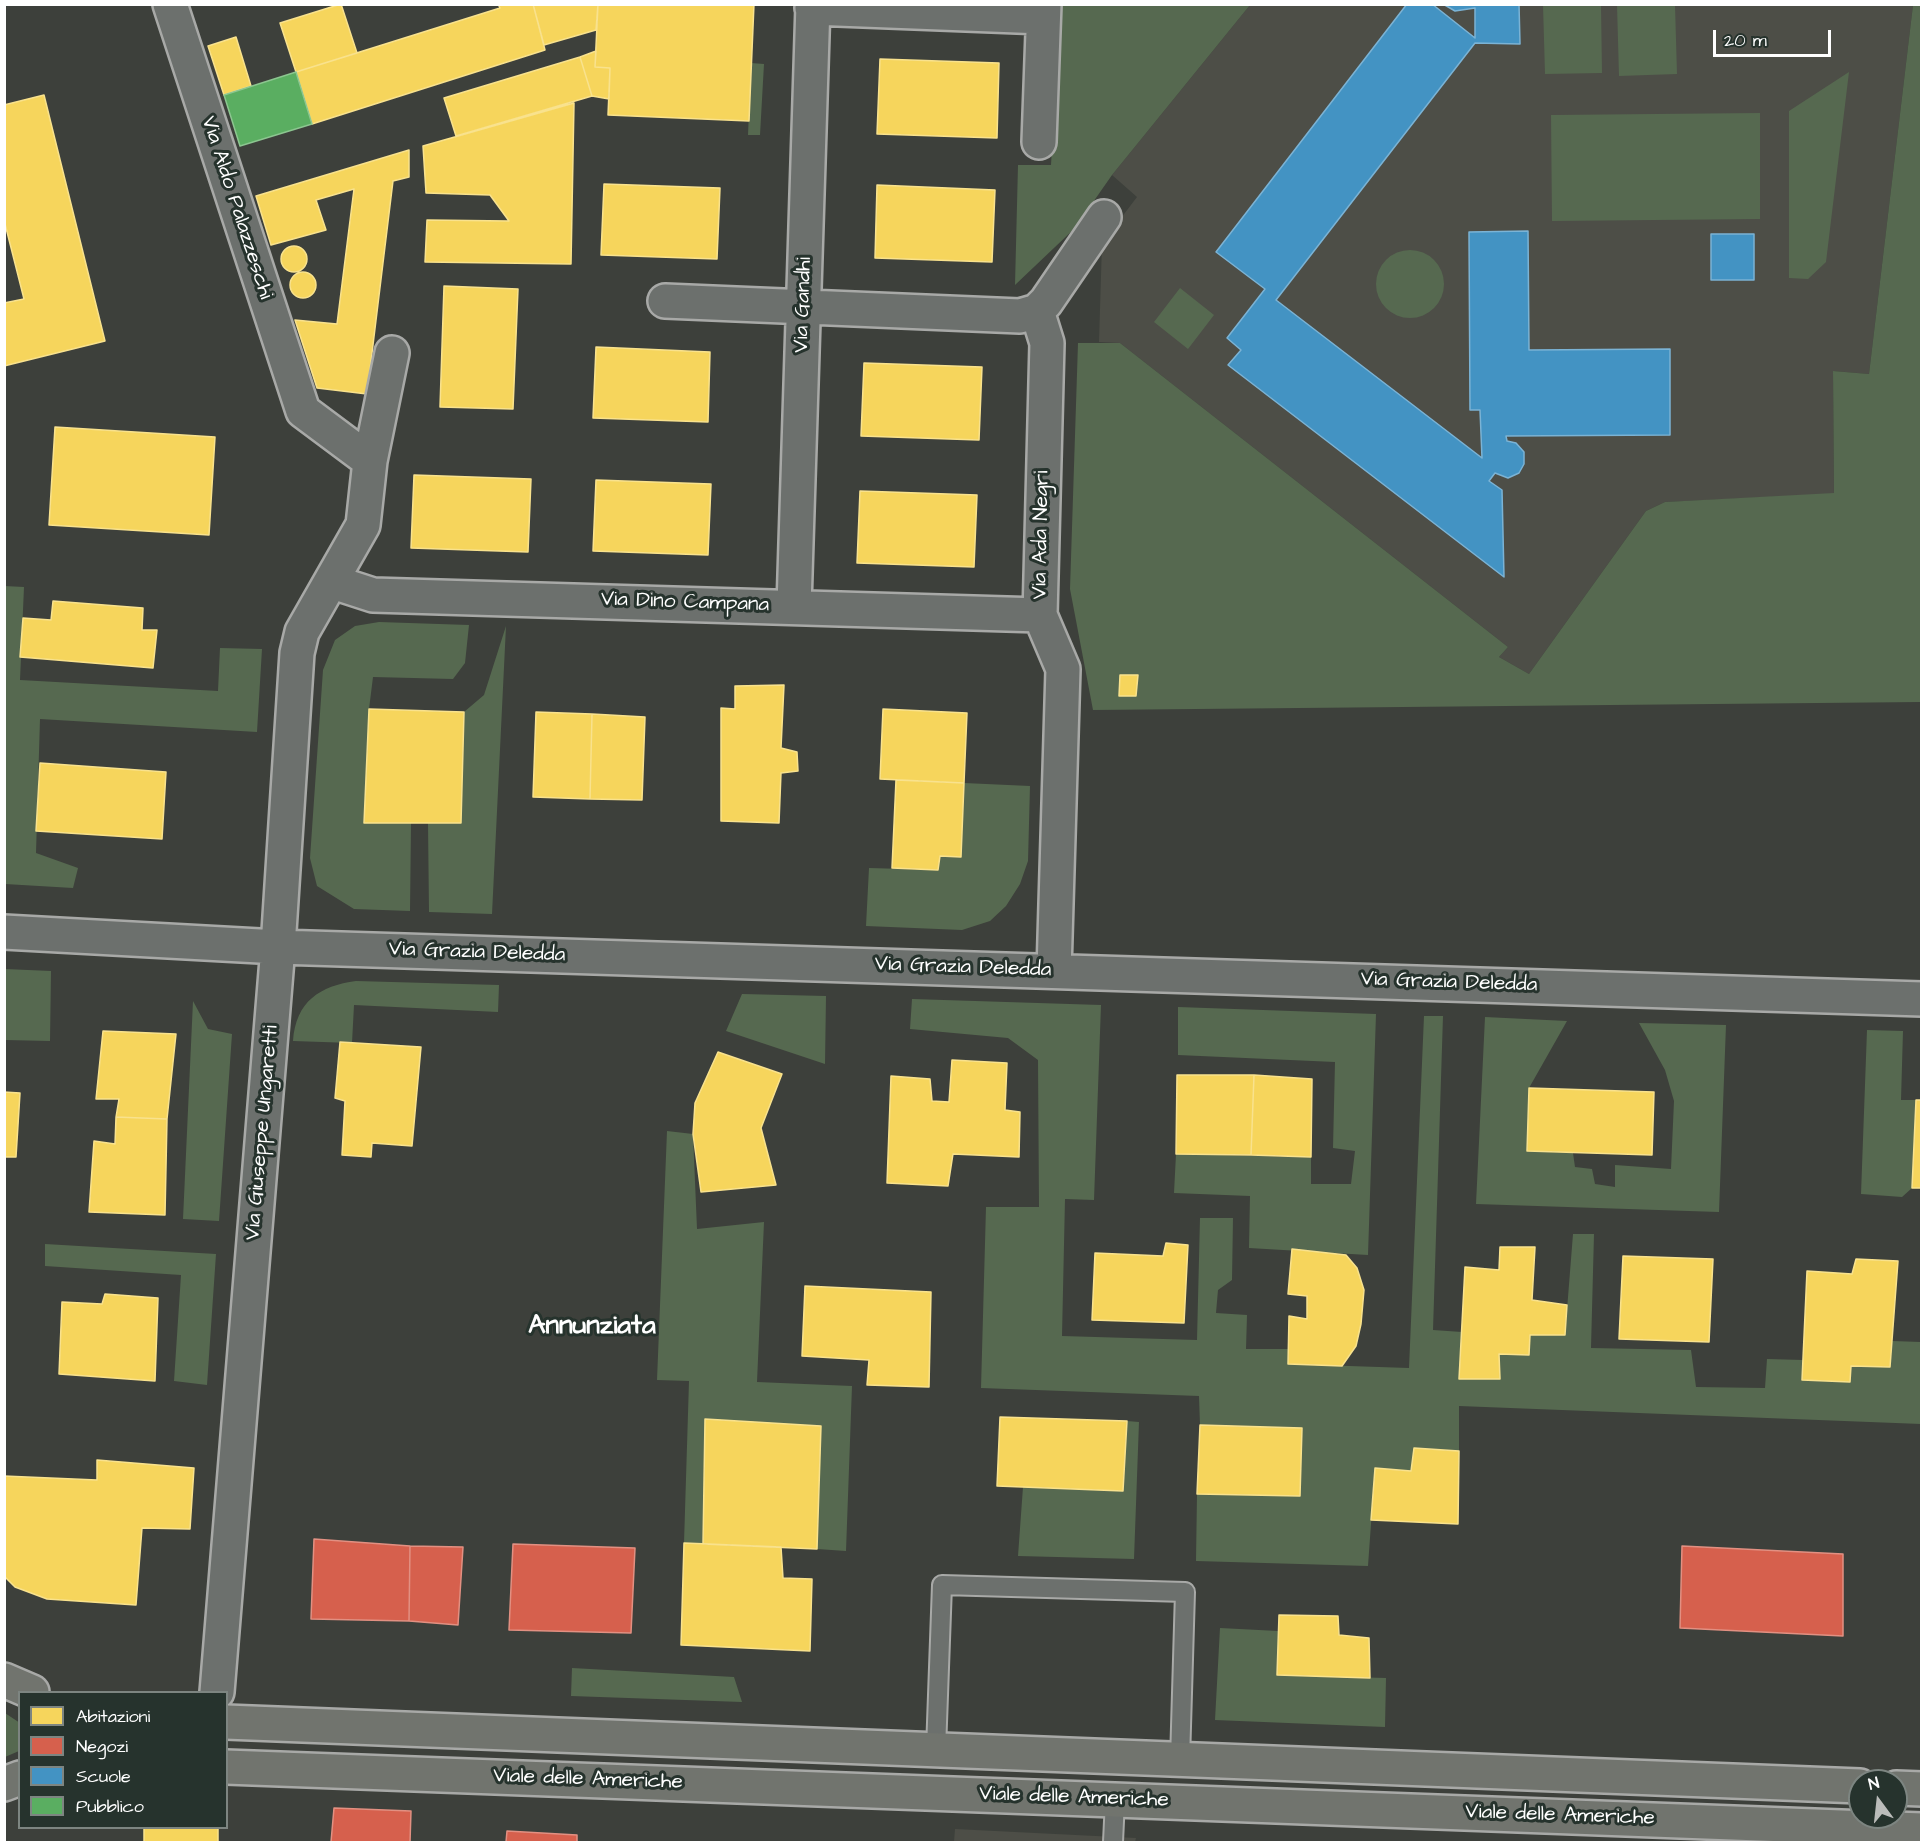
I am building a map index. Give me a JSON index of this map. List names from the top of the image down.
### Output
{
  "streets": {
    "main road": ["Viale delle Americhe"],
    "street": [
      "Via Aldo Palazzeschi",
      "Via Gandhi",
      "Via Ada Negri",
      "Via Dino Campana",
      "Via Grazia Deledda",
      "Via Giuseppe Ungaretti"
    ]
  },
  "crossings": [
    ["Via Aldo Palazzeschi", "Via Giuseppe Ungaretti"],
    ["Via Gandhi", "Via Dino Campana"],
    ["Via Ada Negri", "Via Dino Campana"],
    ["Via Ada Negri", "Via Grazia Deledda"],
    ["Via Dino Campana", "Via Giuseppe Ungaretti"],
    ["Via Grazia Deledda", "Via Giuseppe Ungaretti"]
  ],
  "districts": ["Annunziata"],
  "legend": [
    "Abitazioni",
    "Negozi",
    "Scuole",
    "Pubblico"
  ],
  "scale_bar": "20 m",
  "north": "top"
}
